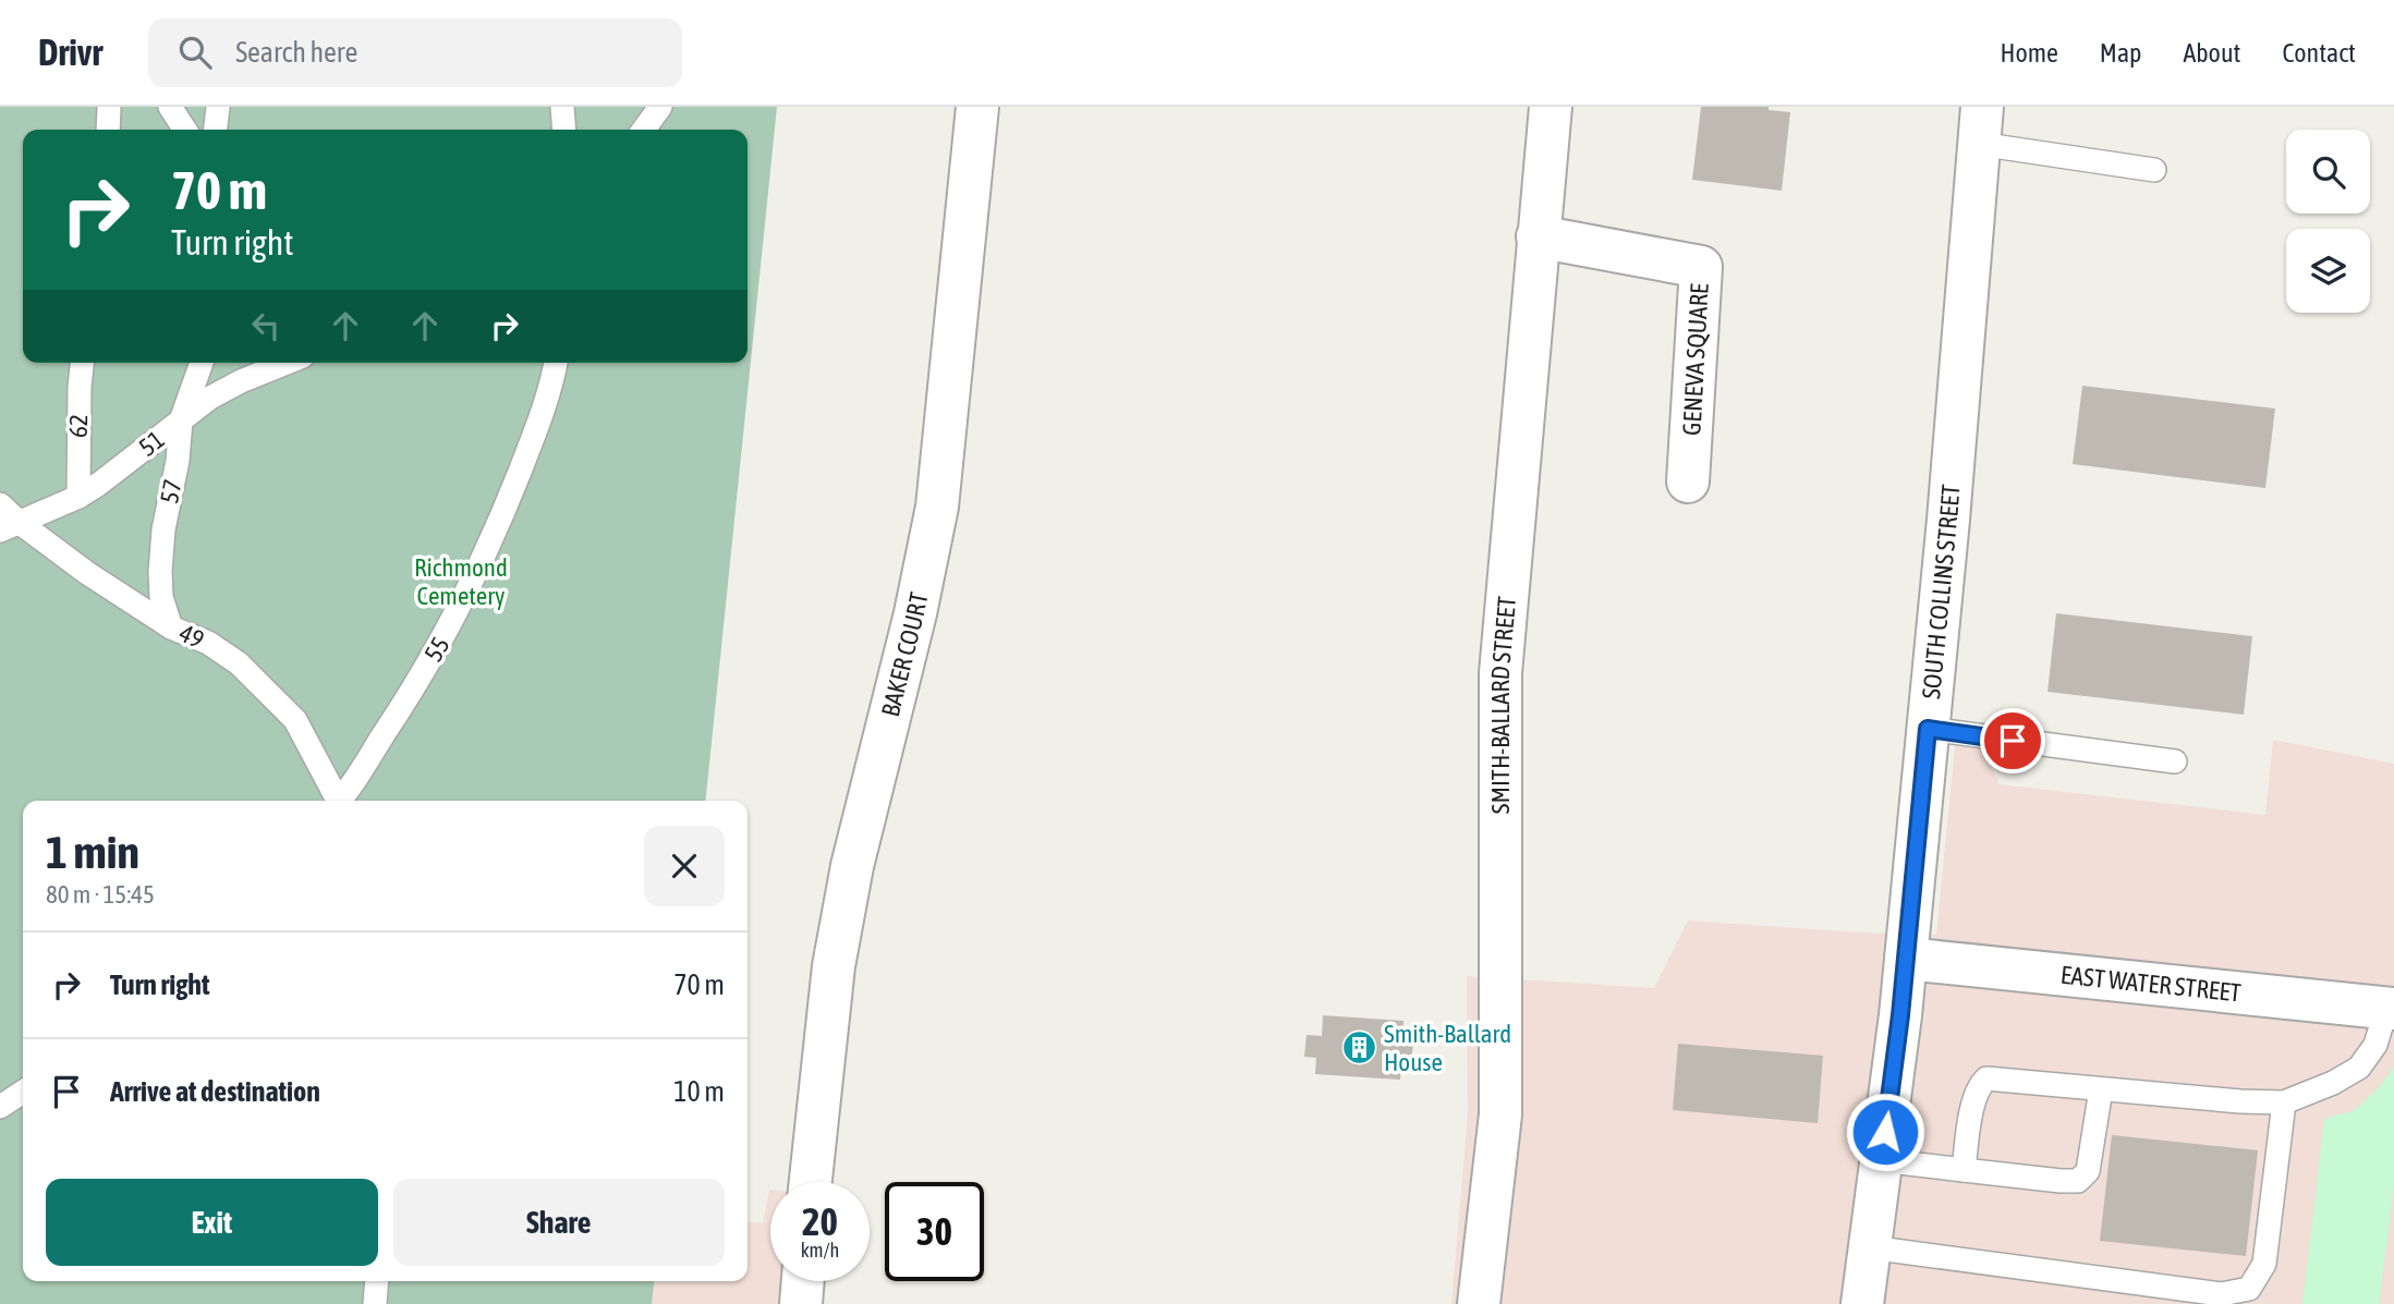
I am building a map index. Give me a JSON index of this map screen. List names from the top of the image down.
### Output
{
  "streets": {
    "street": [
      "GENEVA SQUARE",
      "SOUTH COLLINS STREET",
      "BAKER COURT",
      "SMITH-BALLARD STREET",
      "EAST WATER STREET"
    ],
    "lane": [
      "62",
      "51",
      "57",
      "49",
      "55"
    ]
  },
  "crossings": [
    ["GENEVA SQUARE", "SMITH-BALLARD STREET"],
    ["62", "51"],
    ["51", "57"],
    ["51", "49"],
    ["57", "49"],
    ["SOUTH COLLINS STREET", "EAST WATER STREET"]
  ],
  "parks": ["Richmond Cemetery"],
  "places": {
    "building": ["Smith-Ballard House"]
  },
  "page": {
    "header": "Drivr",
    "search": "Search here",
    "nav": [
      "Home",
      "Map",
      "About",
      "Contact"
    ],
    "turn": ["70 m", "Turn right"],
    "heading": ["1 min", "80 m · 15:45"],
    "list": [
      {
        "name": "Turn right",
        "value": "70 m"
      },
      {
        "name": "Arrive at destination",
        "value": "10 m"
      }
    ],
    "buttons": ["Exit", "Share"],
    "speed": "20 km/h",
    "limit": "30"
  }
}
